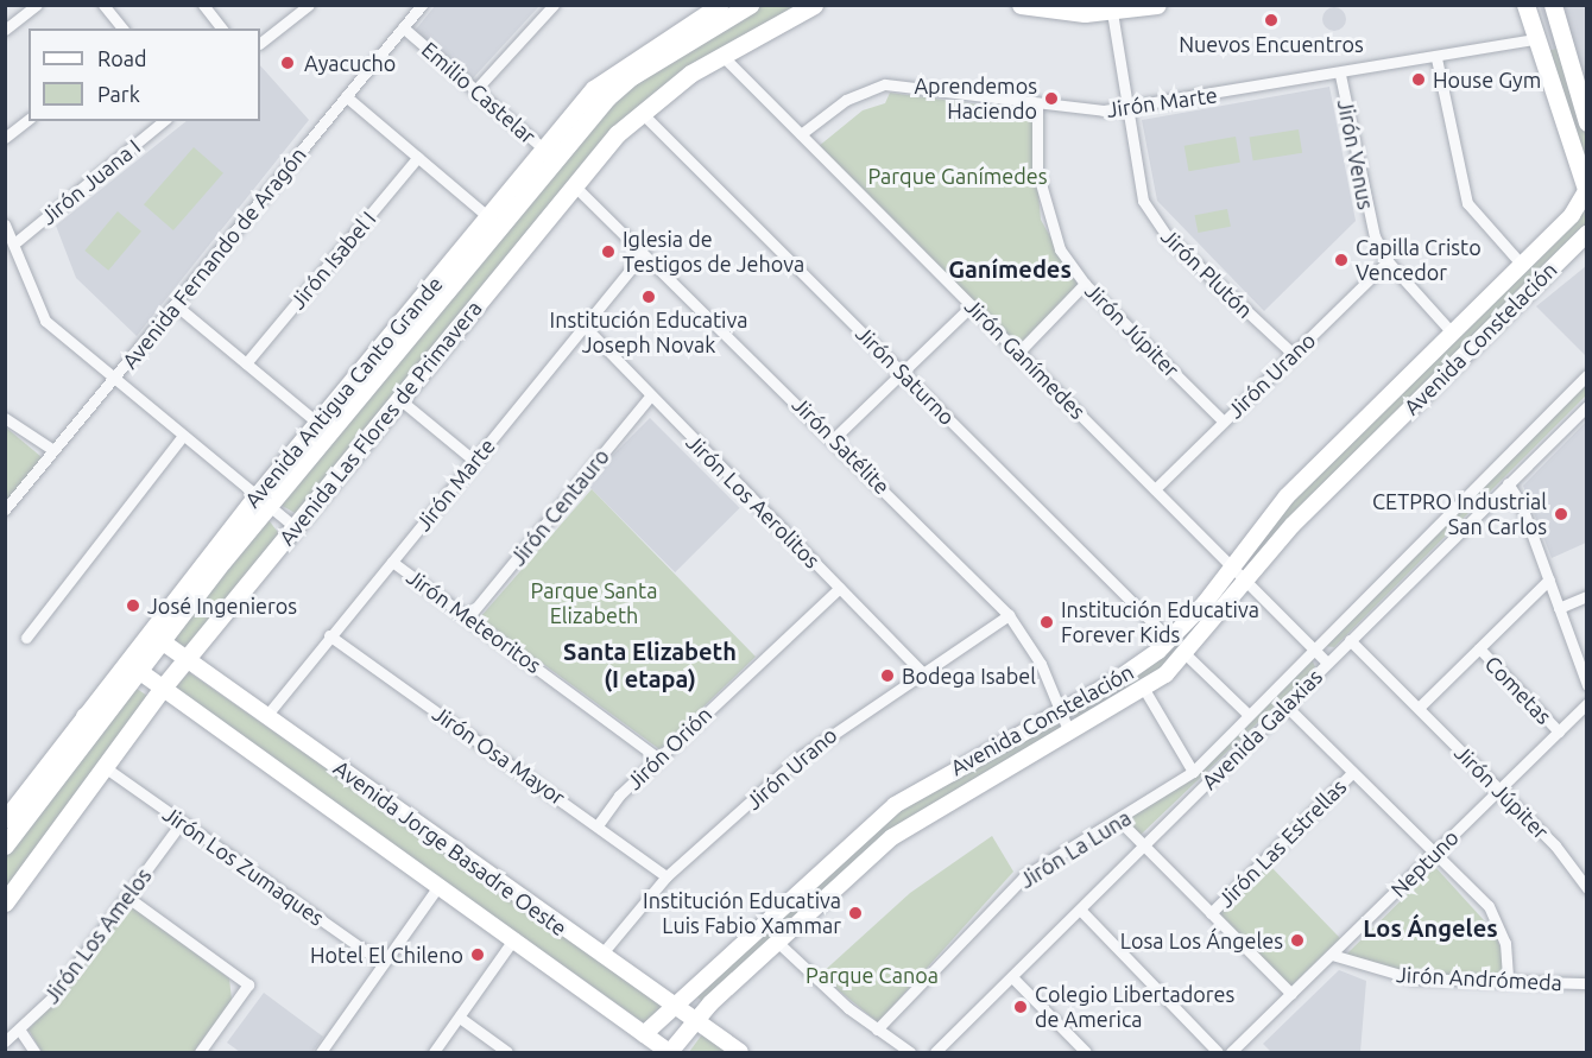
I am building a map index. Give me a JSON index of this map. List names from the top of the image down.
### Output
{
  "streets": {
    "main road": ["Avenida Las Flores de Primavera"],
    "street": [
      "Emilio Castelar",
      "Jirón Marte",
      "Jirón Venus",
      "Jirón Juana I",
      "Avenida Fernando de Aragón",
      "Jirón Isabel I",
      "Jirón Plutón",
      "Jirón Júpiter",
      "Avenida Constelación",
      "Jirón Ganímedes",
      "Jirón Saturno",
      "Jirón Urano",
      "Avenida Antigua Canto Grande",
      "Jirón Satélite",
      "Jirón Los Aerolitos",
      "Jirón Centauro",
      "Jirón Meteoritos",
      "Cometas",
      "Avenida Galaxias",
      "Jirón Orión",
      "Jirón Osa Mayor",
      "Jirón Las Estrellas",
      "Avenida Jorge Basadre Oeste",
      "Jirón La Luna",
      "Neptuno",
      "Jirón Los Zumaques",
      "Jirón Los Amelos",
      "Jirón Andrómeda"
    ]
  },
  "crossings": [
    ["Emilio Castelar", "Avenida Fernando de Aragón"],
    ["Emilio Castelar", "Avenida Las Flores de Primavera"],
    ["Jirón Marte", "Jirón Venus"],
    ["Jirón Marte", "Jirón Plutón"],
    ["Jirón Marte", "Jirón Júpiter"],
    ["Jirón Marte", "Jirón Ganímedes"],
    ["Jirón Marte", "Jirón Satélite"],
    ["Jirón Marte", "Jirón Los Aerolitos"],
    ["Jirón Marte", "Jirón Meteoritos"],
    ["Jirón Marte", "Jirón Osa Mayor"],
    ["Jirón Marte", "Avenida Jorge Basadre Oeste"],
    ["Jirón Venus", "Avenida Constelación"],
    ["Jirón Venus", "Jirón Urano"],
    ["Jirón Plutón", "Jirón Urano"],
    ["Jirón Júpiter", "Jirón Urano"],
    ["Jirón Júpiter", "Avenida Galaxias"],
    ["Jirón Júpiter", "Neptuno"],
    ["Avenida Constelación", "Jirón Ganímedes"],
    ["Avenida Constelación", "Jirón Saturno"],
    ["Avenida Constelación", "Jirón Satélite"],
    ["Avenida Constelación", "Avenida Jorge Basadre Oeste"],
    ["Jirón Ganímedes", "Jirón Urano"],
    ["Jirón Ganímedes", "Avenida Las Flores de Primavera"],
    ["Jirón Ganímedes", "Avenida Galaxias"],
    ["Jirón Saturno", "Avenida Las Flores de Primavera"],
    ["Jirón Urano", "Jirón Satélite"],
    ["Jirón Urano", "Jirón Los Aerolitos"],
    ["Jirón Urano", "Jirón Osa Mayor"],
    ["Jirón Urano", "Avenida Jorge Basadre Oeste"],
    ["Avenida Antigua Canto Grande", "Avenida Las Flores de Primavera"],
    ["Avenida Las Flores de Primavera", "Jirón Satélite"],
    ["Avenida Las Flores de Primavera", "Avenida Jorge Basadre Oeste"],
    ["Avenida Las Flores de Primavera", "Jirón Los Zumaques"],
    ["Jirón Los Aerolitos", "Jirón Centauro"],
    ["Jirón Los Aerolitos", "Jirón Orión"],
    ["Jirón Centauro", "Jirón Meteoritos"],
    ["Jirón Meteoritos", "Jirón Orión"],
    ["Cometas", "Neptuno"],
    ["Avenida Galaxias", "Jirón La Luna"],
    ["Jirón Orión", "Jirón Osa Mayor"],
    ["Neptuno", "Jirón Andrómeda"],
    ["Jirón Los Zumaques", "Jirón Los Amelos"]
  ],
  "districts": ["Ganímedes", "Santa Elizabeth (I etapa)", "Los Ángeles"],
  "parks": ["Parque Ganímedes", "Parque Santa Elizabeth", "Parque Canoa"],
  "places": [
    "Nuevos Encuentros",
    "Ayacucho",
    "House Gym",
    "Aprendemos Haciendo",
    "Iglesia de Testigos de Jehova",
    "Capilla Cristo Vencedor",
    "Institución Educativa Joseph Novak",
    "CETPRO Industrial San Carlos",
    "José Ingenieros",
    "Institución Educativa Forever Kids",
    "Bodega Isabel",
    "Institución Educativa Luis Fabio Xammar",
    "Losa Los Ángeles",
    "Hotel El Chileno",
    "Colegio Libertadores de America"
  ],
  "legend": ["Road", "Park"]
}
